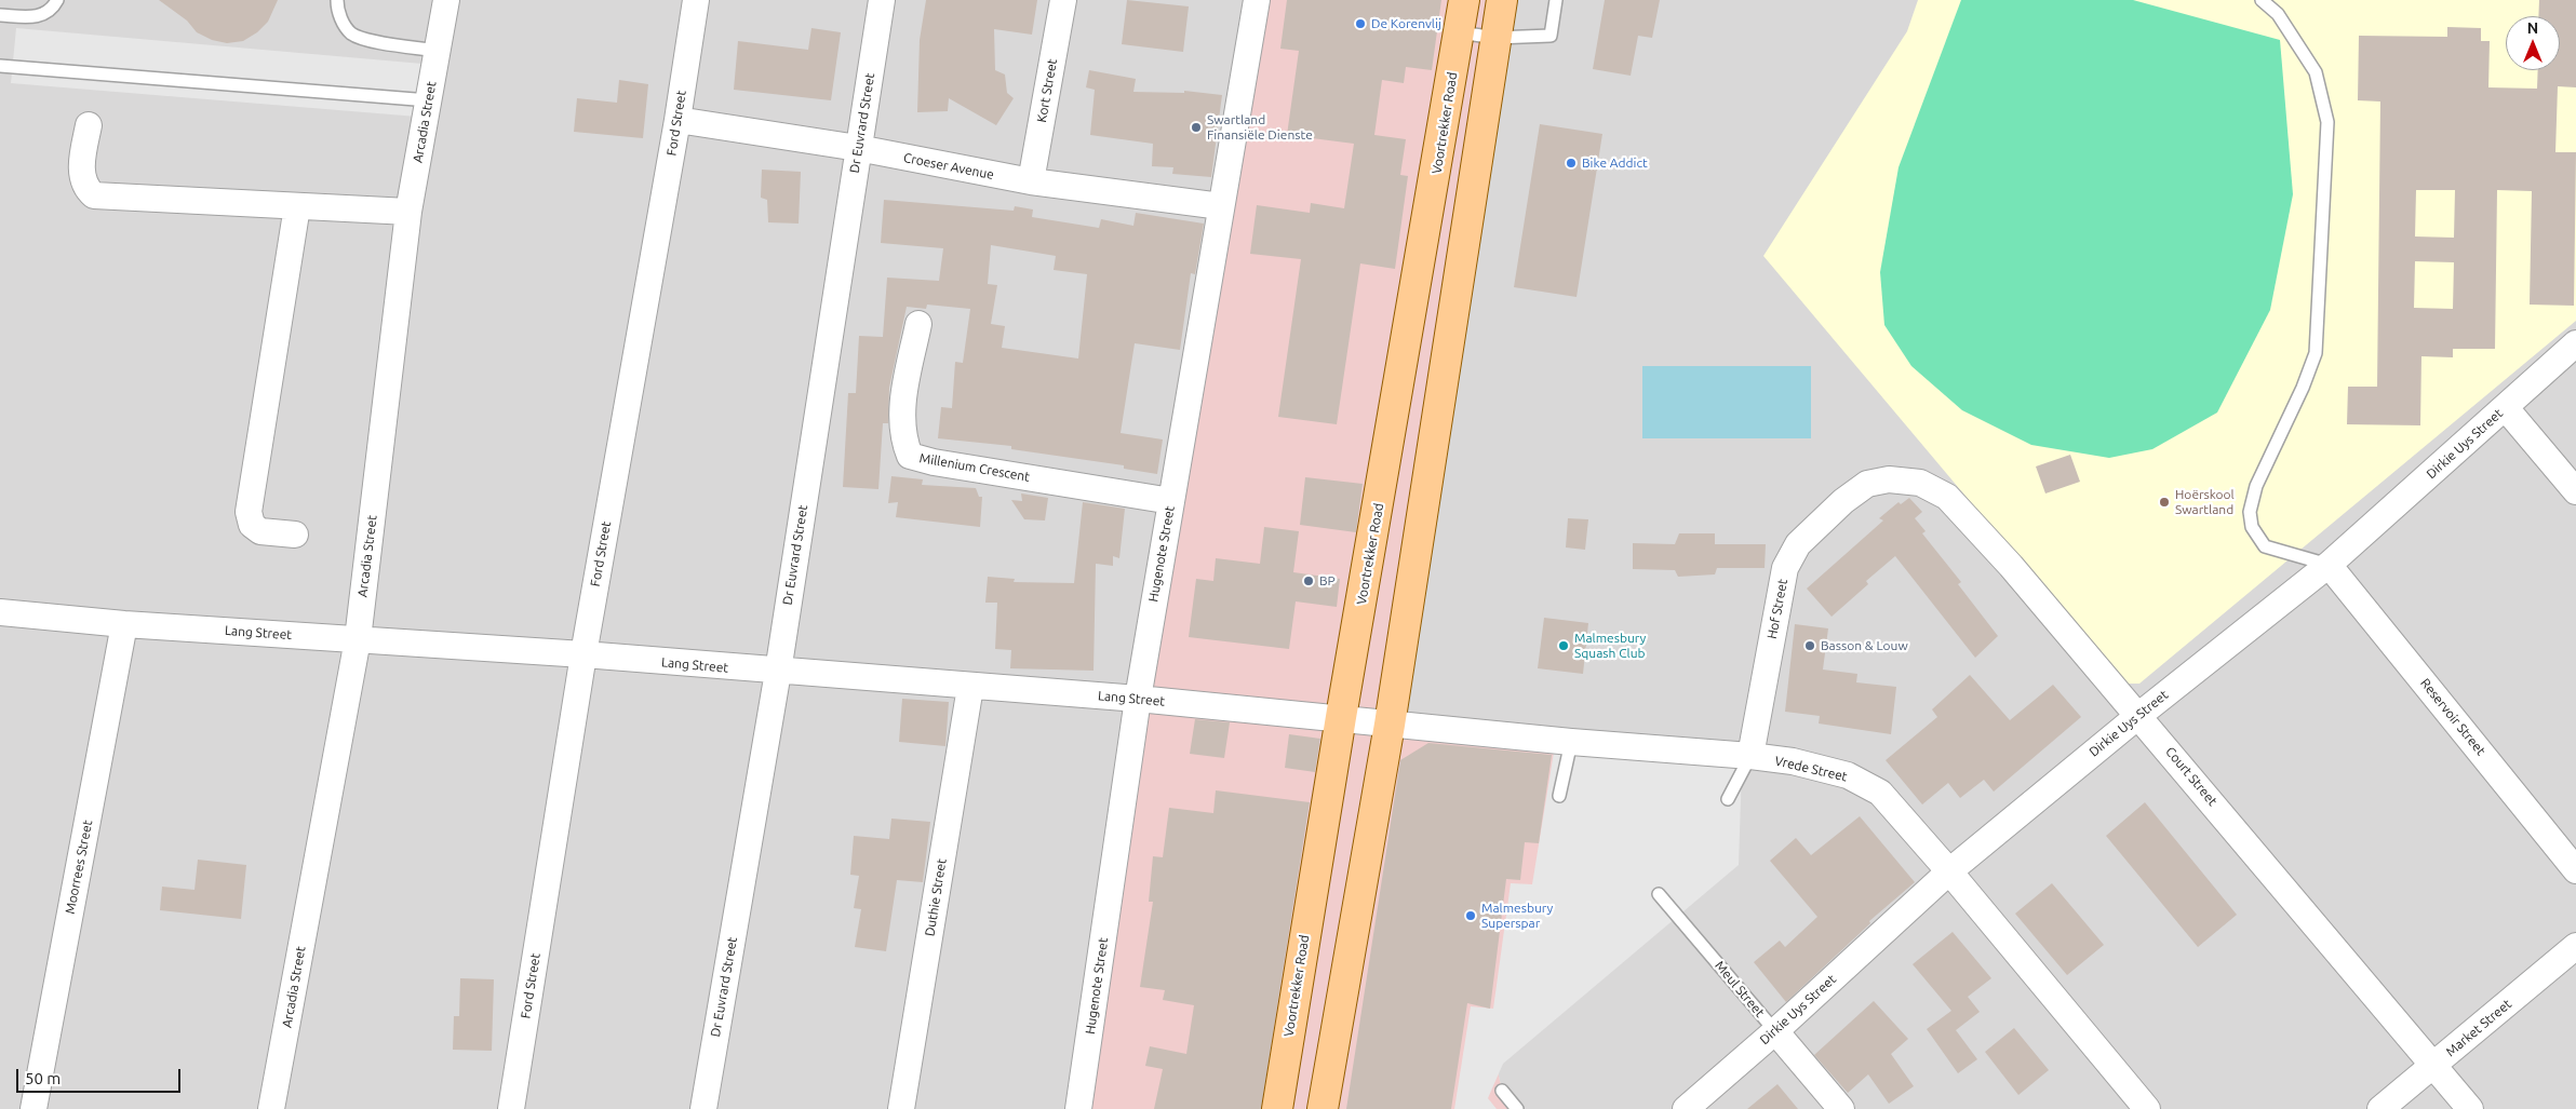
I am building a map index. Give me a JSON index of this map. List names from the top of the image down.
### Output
{
  "streets": {
    "main road": ["Voortrekker Road"],
    "street": [
      "Kort Street",
      "Arcadia Street",
      "Ford Street",
      "Dr Euvrard Street",
      "Croeser Avenue",
      "Dirkie Uys Street",
      "Millenium Crescent",
      "Hugenote Street",
      "Hof Street",
      "Lang Street",
      "Reservoir Street",
      "Vrede Street",
      "Court Street",
      "Moorrees Street",
      "Duthie Street",
      "Meul Street",
      "Market Street"
    ]
  },
  "crossings": [
    ["Kort Street", "Croeser Avenue"],
    ["Arcadia Street", "Lang Street"],
    ["Ford Street", "Croeser Avenue"],
    ["Ford Street", "Lang Street"],
    ["Dr Euvrard Street", "Croeser Avenue"],
    ["Dr Euvrard Street", "Lang Street"],
    ["Voortrekker Road", "Lang Street"],
    ["Croeser Avenue", "Hugenote Street"],
    ["Dirkie Uys Street", "Reservoir Street"],
    ["Dirkie Uys Street", "Vrede Street"],
    ["Dirkie Uys Street", "Court Street"],
    ["Dirkie Uys Street", "Meul Street"],
    ["Millenium Crescent", "Hugenote Street"],
    ["Hugenote Street", "Lang Street"],
    ["Hof Street", "Vrede Street"],
    ["Hof Street", "Court Street"],
    ["Lang Street", "Vrede Street"],
    ["Lang Street", "Moorrees Street"],
    ["Lang Street", "Duthie Street"],
    ["Court Street", "Market Street"]
  ],
  "places": [
    "De Korenvlij",
    "Swartland Finansiële Dienste",
    "Bike Addict",
    "Hoërskool Swartland",
    "BP",
    "Malmesbury Squash Club",
    "Basson & Louw",
    "Malmesbury Superspar"
  ],
  "scale_bar": "50 m",
  "north": "top"
}
